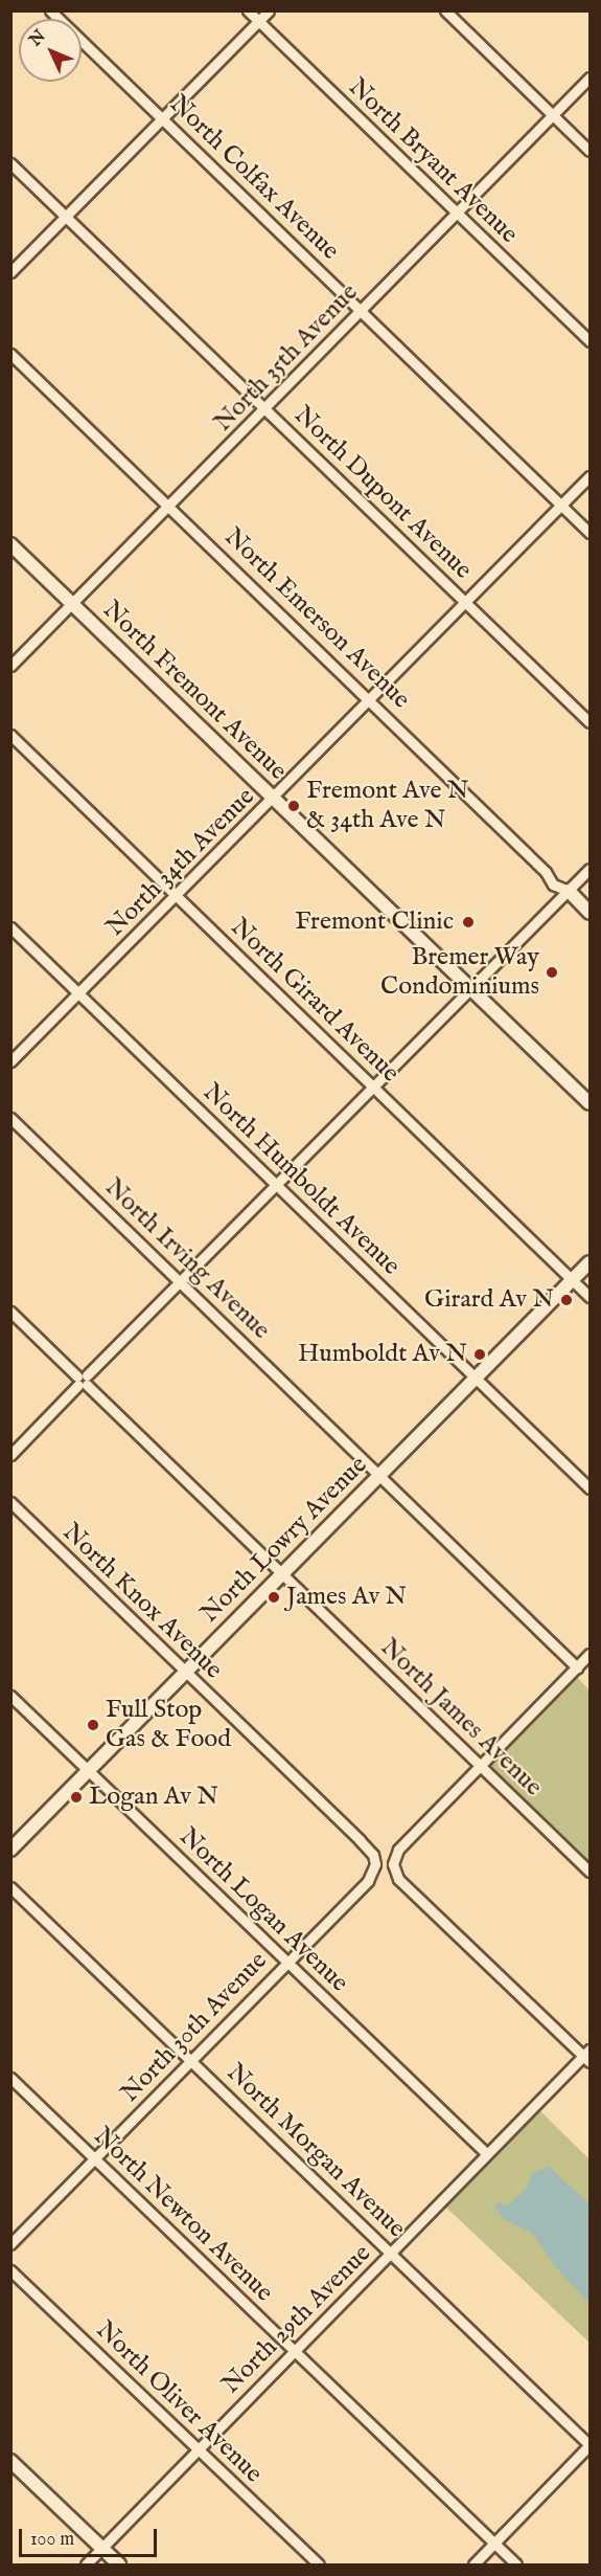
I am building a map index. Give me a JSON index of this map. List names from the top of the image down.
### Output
{
  "streets": {
    "main road": ["North Emerson Avenue", "North Fremont Avenue", "North Lowry Avenue"],
    "street": [
      "North Bryant Avenue",
      "North Colfax Avenue",
      "North 35th Avenue",
      "North Dupont Avenue",
      "North 34th Avenue",
      "North Girard Avenue",
      "North Humboldt Avenue",
      "North Irving Avenue",
      "North Knox Avenue",
      "North James Avenue",
      "North Logan Avenue",
      "North 30th Avenue",
      "North Morgan Avenue",
      "North Newton Avenue",
      "North 29th Avenue",
      "North Oliver Avenue"
    ]
  },
  "crossings": [
    ["North Bryant Avenue", "North 35th Avenue"],
    ["North Colfax Avenue", "North 35th Avenue"],
    ["North Colfax Avenue", "North 34th Avenue"],
    ["North 35th Avenue", "North Dupont Avenue"],
    ["North 35th Avenue", "North Emerson Avenue"],
    ["North 35th Avenue", "North Fremont Avenue"],
    ["North Dupont Avenue", "North 34th Avenue"],
    ["North Emerson Avenue", "North 34th Avenue"],
    ["North Fremont Avenue", "North 34th Avenue"],
    ["North 34th Avenue", "North Girard Avenue"],
    ["North 34th Avenue", "North Humboldt Avenue"],
    ["North Girard Avenue", "North Lowry Avenue"],
    ["North Humboldt Avenue", "North Lowry Avenue"],
    ["North Irving Avenue", "North Lowry Avenue"],
    ["North Lowry Avenue", "North Knox Avenue"],
    ["North Lowry Avenue", "North James Avenue"],
    ["North Lowry Avenue", "North Logan Avenue"],
    ["North Knox Avenue", "North 30th Avenue"],
    ["North Logan Avenue", "North 30th Avenue"],
    ["North Logan Avenue", "North 29th Avenue"],
    ["North 30th Avenue", "North Morgan Avenue"],
    ["North 30th Avenue", "North Newton Avenue"],
    ["North Morgan Avenue", "North 29th Avenue"],
    ["North Newton Avenue", "North 29th Avenue"],
    ["North 29th Avenue", "North Oliver Avenue"]
  ],
  "places": [
    "Fremont Ave N & 34th Ave N",
    "Fremont Clinic",
    "Bremer Way Condominiums",
    "Girard Av N",
    "Humboldt Av N",
    "James Av N",
    "Full Stop Gas & Food",
    "Logan Av N"
  ],
  "scale_bar": "100 m",
  "north": "top left"
}
